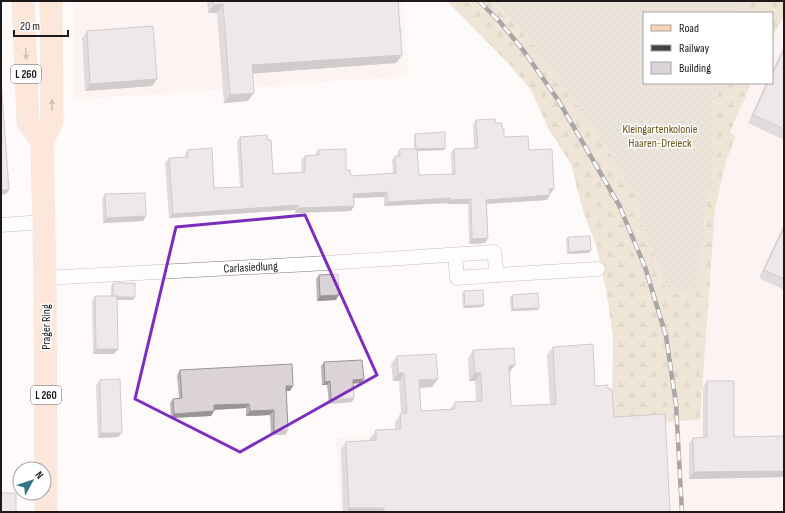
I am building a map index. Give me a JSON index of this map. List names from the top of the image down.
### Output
{
  "streets": {
    "main road": ["L 260", "Prager Ring"],
    "street": ["Carlasiedlung"]
  },
  "crossings": [
    ["L 260", "Prager Ring"],
    ["Carlasiedlung", "Prager Ring"]
  ],
  "parks": ["Kleingartenkolonie Haaren-Dreieck"],
  "legend": ["Road", "Railway", "Building"],
  "scale_bar": "20 m",
  "north": "top right"
}
